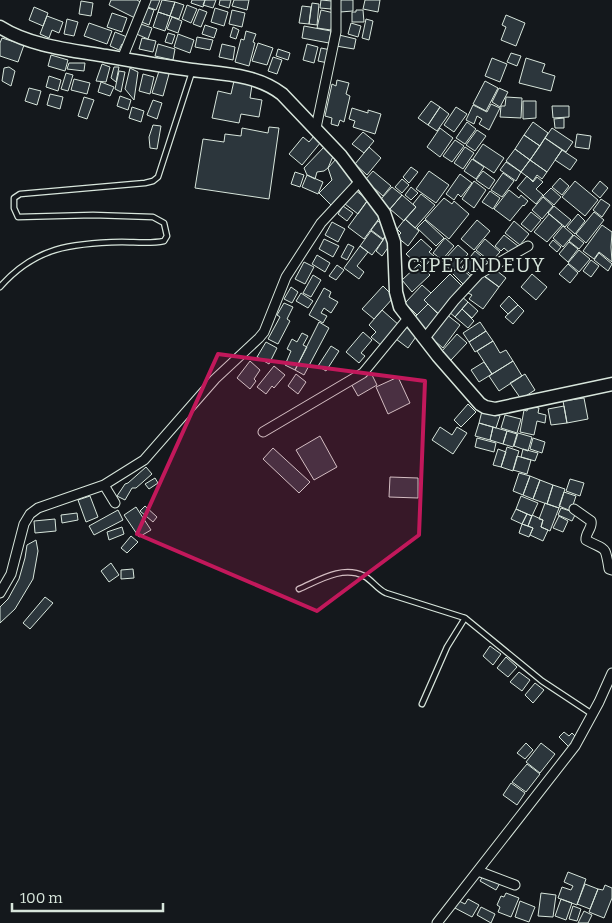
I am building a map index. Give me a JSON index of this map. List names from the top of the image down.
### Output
{
  "districts": ["CIPEUNDEUY"],
  "scale_bar": "100 m"
}
